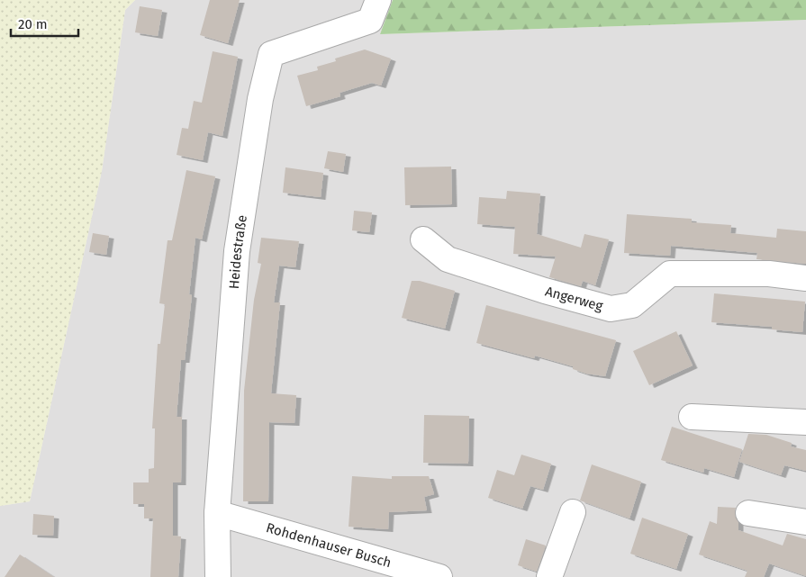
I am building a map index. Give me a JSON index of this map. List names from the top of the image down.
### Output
{
  "streets": {
    "street": ["Heidestraße", "Angerweg", "Rohdenhauser Busch"]
  },
  "crossings": [
    ["Heidestraße", "Rohdenhauser Busch"]
  ],
  "scale_bar": "20 m"
}
